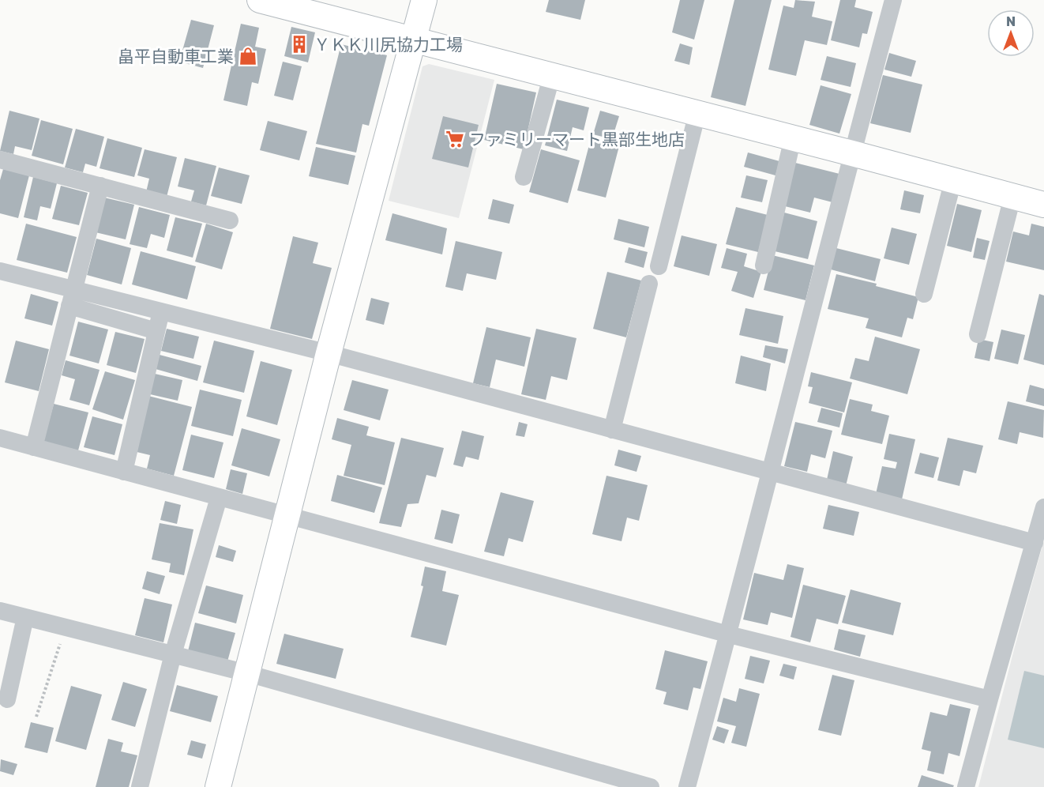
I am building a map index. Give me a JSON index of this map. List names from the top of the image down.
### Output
{
  "places": {
    "building": ["ＹＫＫ川尻協力工場"],
    "shop": ["畠平自動車工業"],
    "supermarket": ["ファミリーマート黒部生地店"]
  },
  "north": "top"
}
